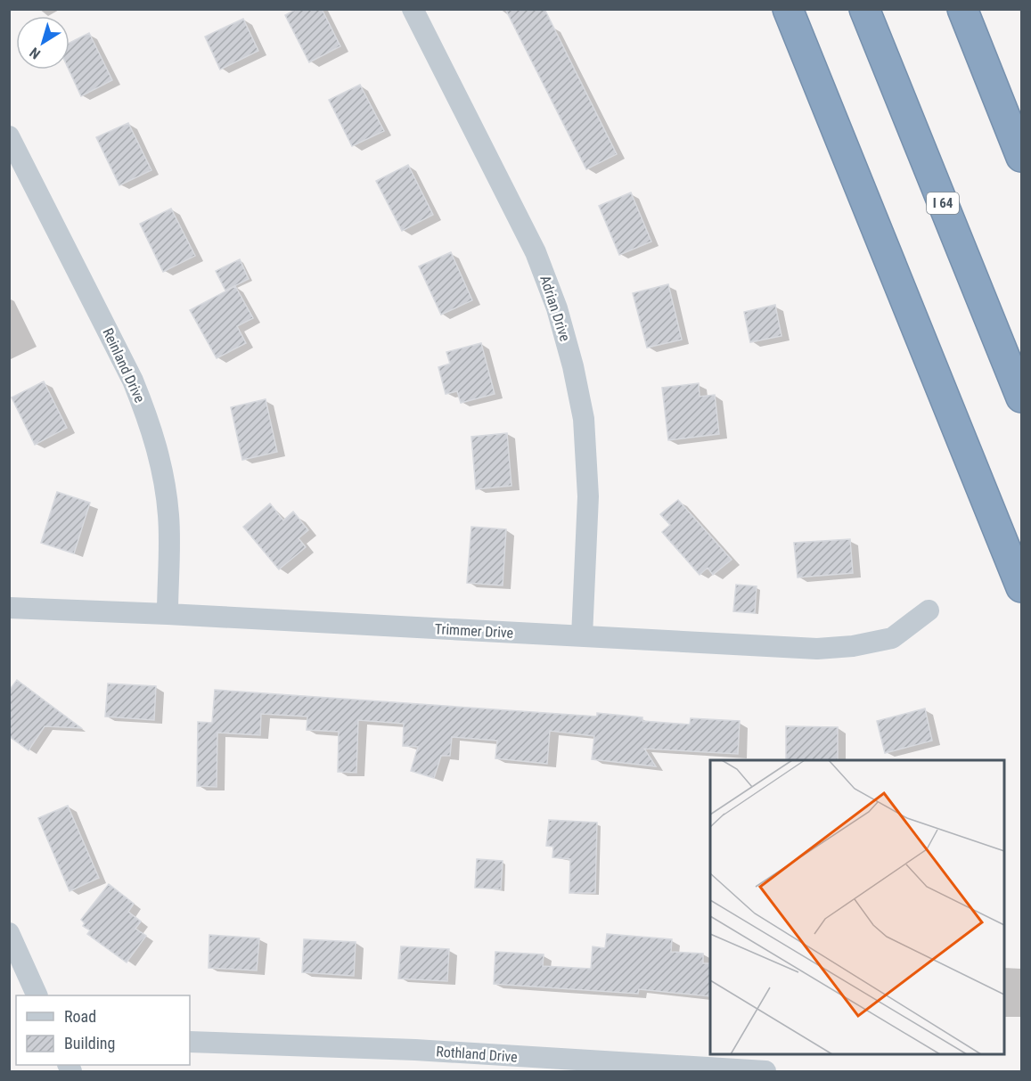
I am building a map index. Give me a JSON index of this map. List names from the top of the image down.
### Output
{
  "streets": {
    "highway": ["I 64"],
    "street": [
      "Adrian Drive",
      "Reinland Drive",
      "Trimmer Drive",
      "Rothland Drive"
    ]
  },
  "crossings": [
    ["Adrian Drive", "Trimmer Drive"],
    ["Reinland Drive", "Trimmer Drive"]
  ],
  "legend": ["Road", "Building"],
  "north": "bottom left"
}
